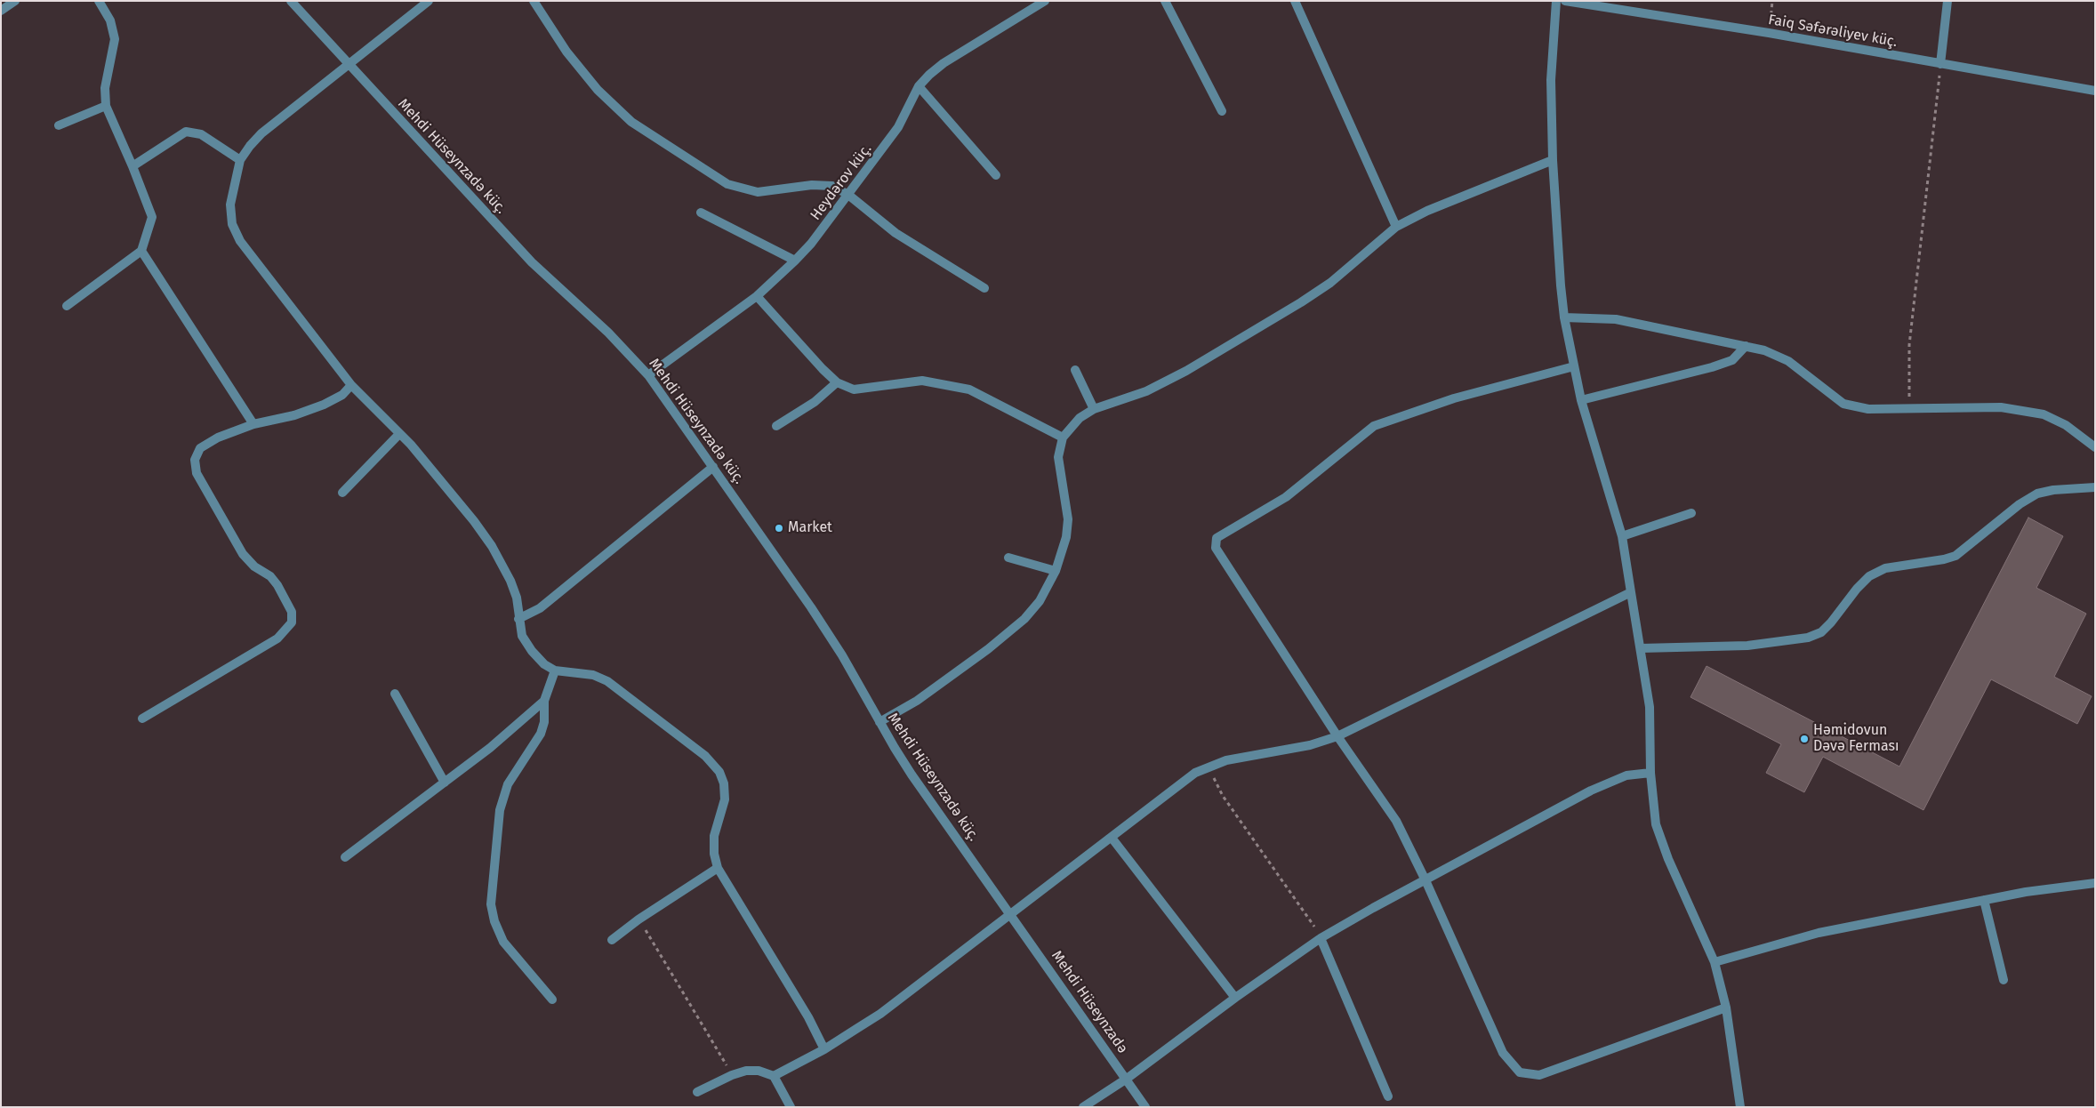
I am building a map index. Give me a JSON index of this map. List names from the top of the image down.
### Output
{
  "streets": {
    "street": [
      "Faiq Səfərəliyev küç.",
      "Mehdi Hüseynzadə küç.",
      "Heydərov küç.",
      "Mehdi Hüseynzadə"
    ]
  },
  "crossings": [
    ["Mehdi Hüseynzadə küç.", "Heydərov küç."],
    ["Mehdi Hüseynzadə küç.", "Mehdi Hüseynzadə"]
  ],
  "places": ["Market", "Həmidovun Dəvə Ferması"]
}
